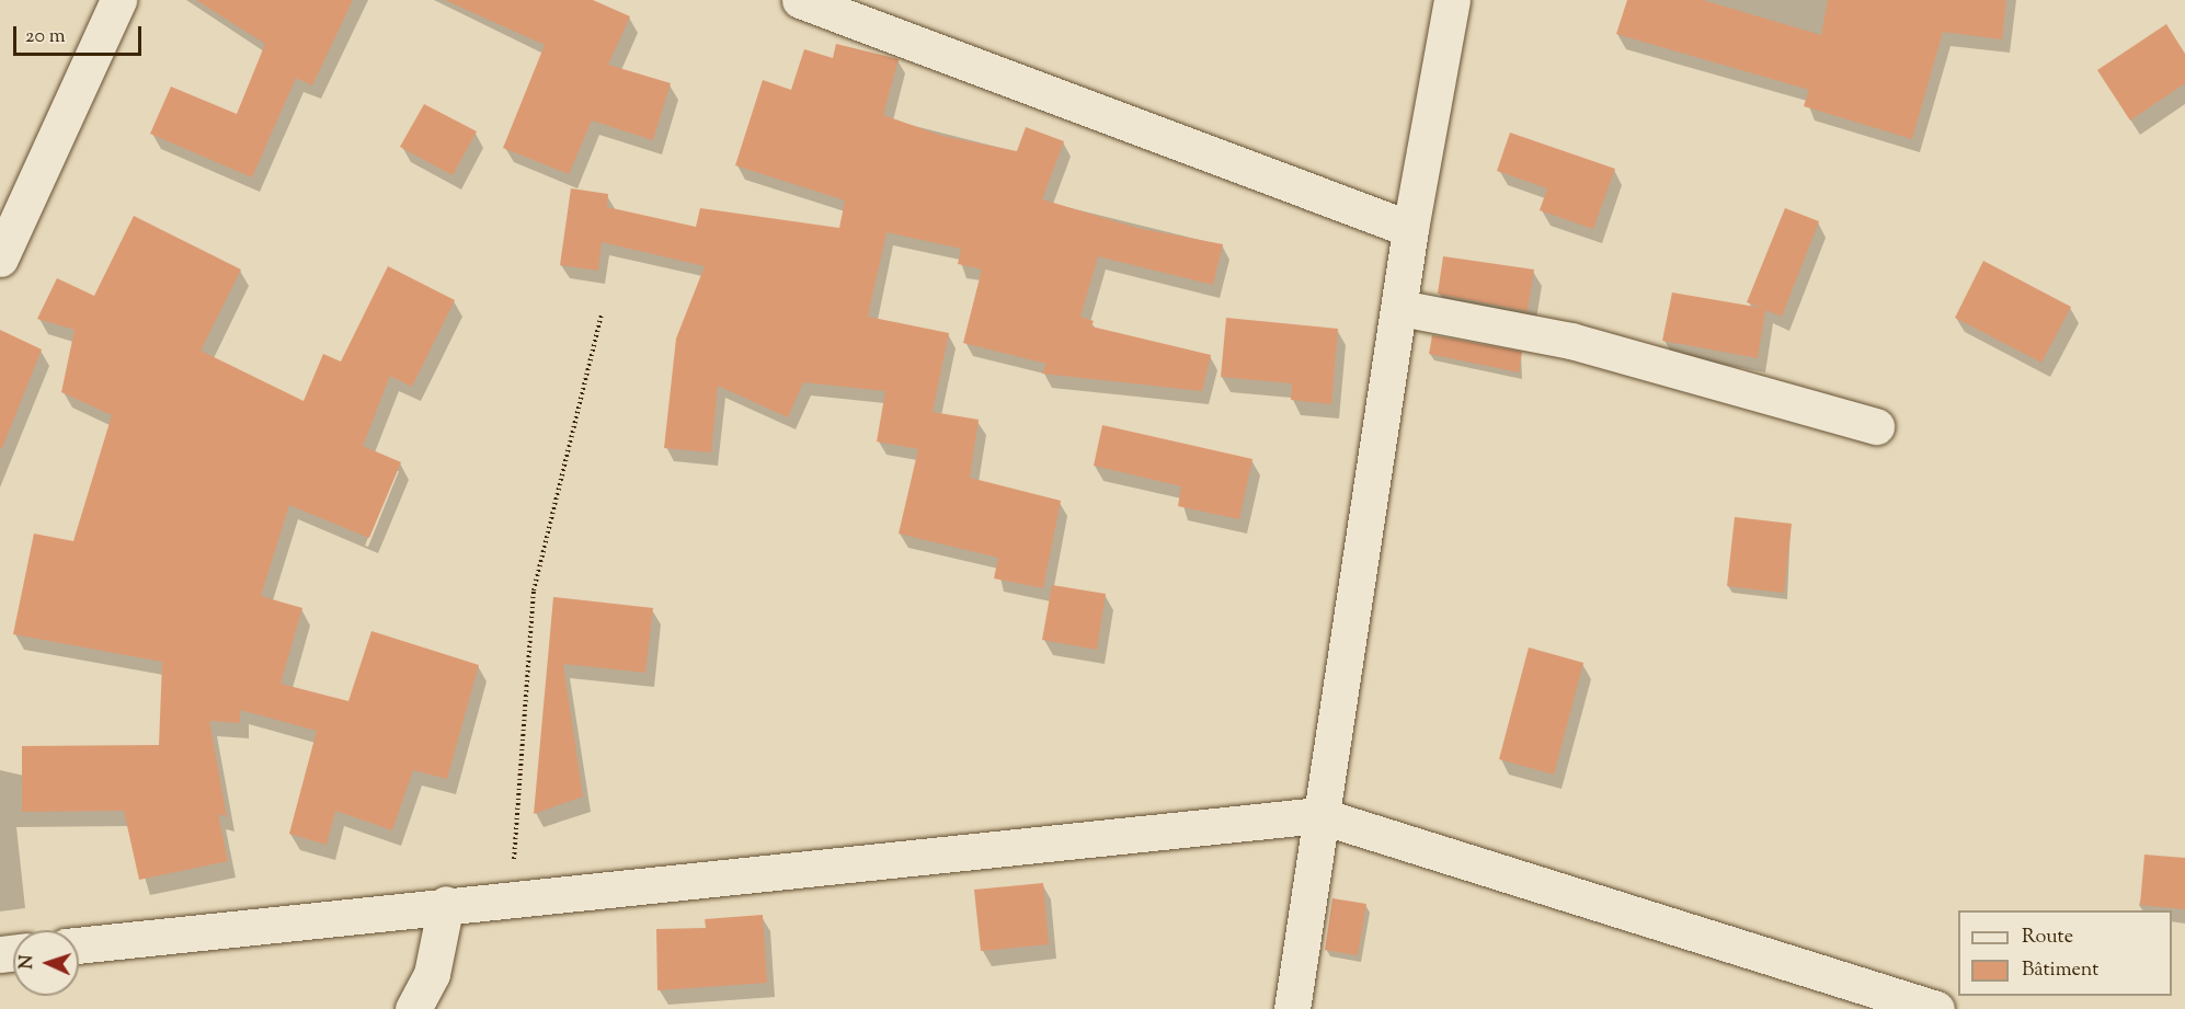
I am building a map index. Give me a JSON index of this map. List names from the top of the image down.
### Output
{
  "legend": ["Route", "Bâtiment"],
  "scale_bar": "20 m",
  "north": "left"
}
